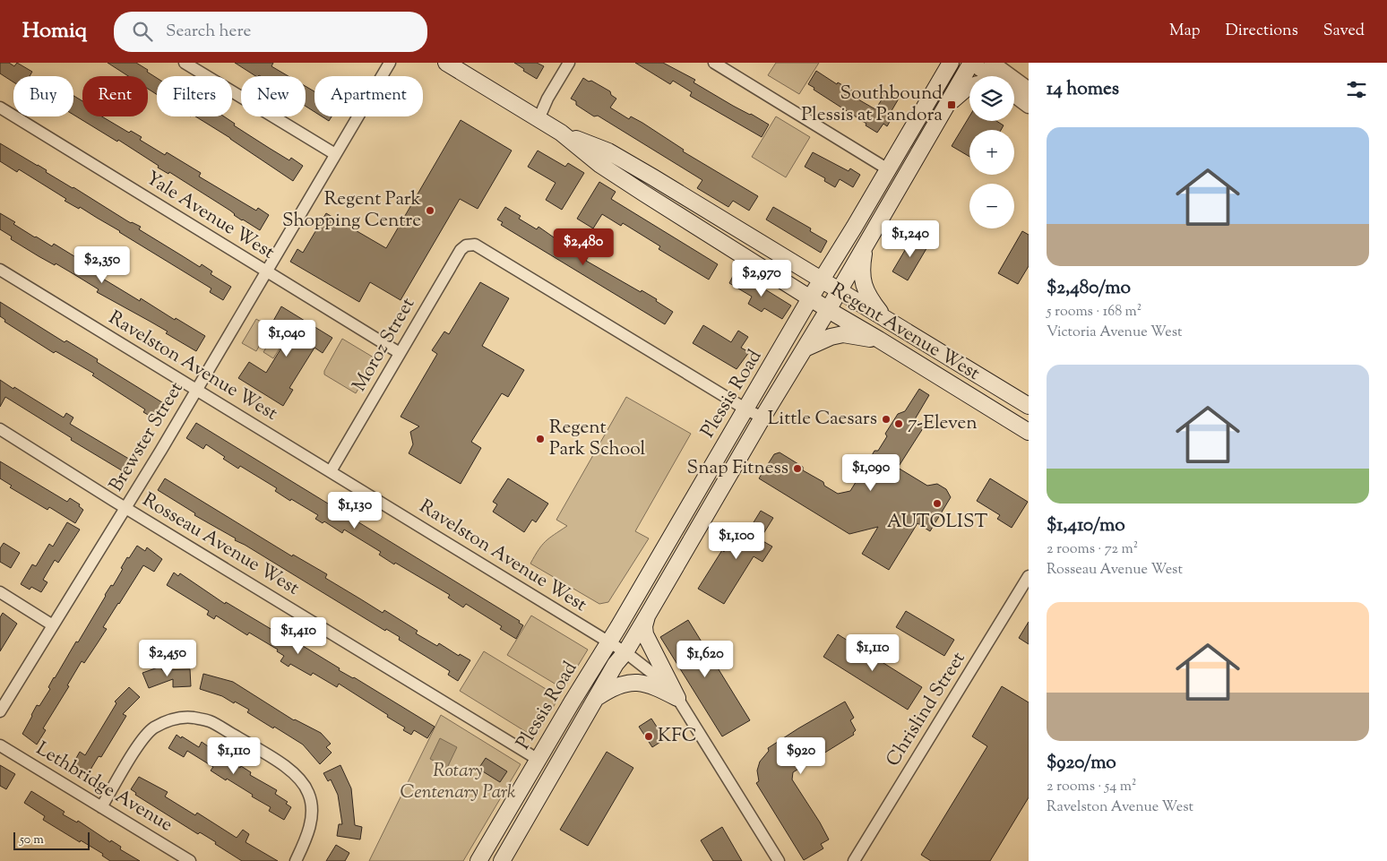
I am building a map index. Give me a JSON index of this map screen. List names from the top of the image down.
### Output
{
  "streets": {
    "main road": ["Regent Avenue West", "Plessis Road"],
    "street": [
      "Yale Avenue West",
      "Moroz Street",
      "Ravelston Avenue West",
      "Brewster Street",
      "Rosseau Avenue West",
      "Chrislind Street",
      "Lethbridge Avenue"
    ]
  },
  "crossings": [
    ["Yale Avenue West", "Moroz Street"],
    ["Yale Avenue West", "Brewster Street"],
    ["Regent Avenue West", "Plessis Road"],
    ["Moroz Street", "Ravelston Avenue West"],
    ["Moroz Street", "Plessis Road"],
    ["Ravelston Avenue West", "Plessis Road"],
    ["Ravelston Avenue West", "Brewster Street"],
    ["Plessis Road", "Rosseau Avenue West"],
    ["Brewster Street", "Rosseau Avenue West"]
  ],
  "parks": ["Rotary Centenary Park"],
  "places": {
    "transit": ["Southbound Plessis at Pandora"],
    "other": [
      "Regent Park Shopping Centre",
      "Little Caesars",
      "7-Eleven",
      "Regent Park School",
      "Snap Fitness",
      "AUTOLIST",
      "KFC"
    ]
  },
  "scale_bar": "50 m",
  "page": {
    "header": "Homiq",
    "search": "Search here",
    "nav": ["Map", "Directions", "Saved"],
    "heading": "14 homes",
    "map_buttons": ["+", "−"],
    "chip": [
      "Buy",
      "Rent",
      "Filters",
      "New",
      "Apartment"
    ],
    "list": [
      {
        "name": "$2,480/mo",
        "note": "5 rooms · 168 m² · Victoria Avenue West"
      },
      {
        "name": "$1,410/mo",
        "note": "2 rooms · 72 m² · Rosseau Avenue West"
      },
      {
        "name": "$920/mo",
        "note": "2 rooms · 54 m² · Ravelston Avenue West"
      }
    ],
    "price": [
      "$1,240",
      "$2,480",
      "$2,350",
      "$2,970",
      "$1,040",
      "$1,090",
      "$1,130",
      "$1,100",
      "$1,410",
      "$1,110",
      "$2,450",
      "$1,620",
      "$1,110",
      "$920"
    ],
    "scale": "50 m"
  }
}
